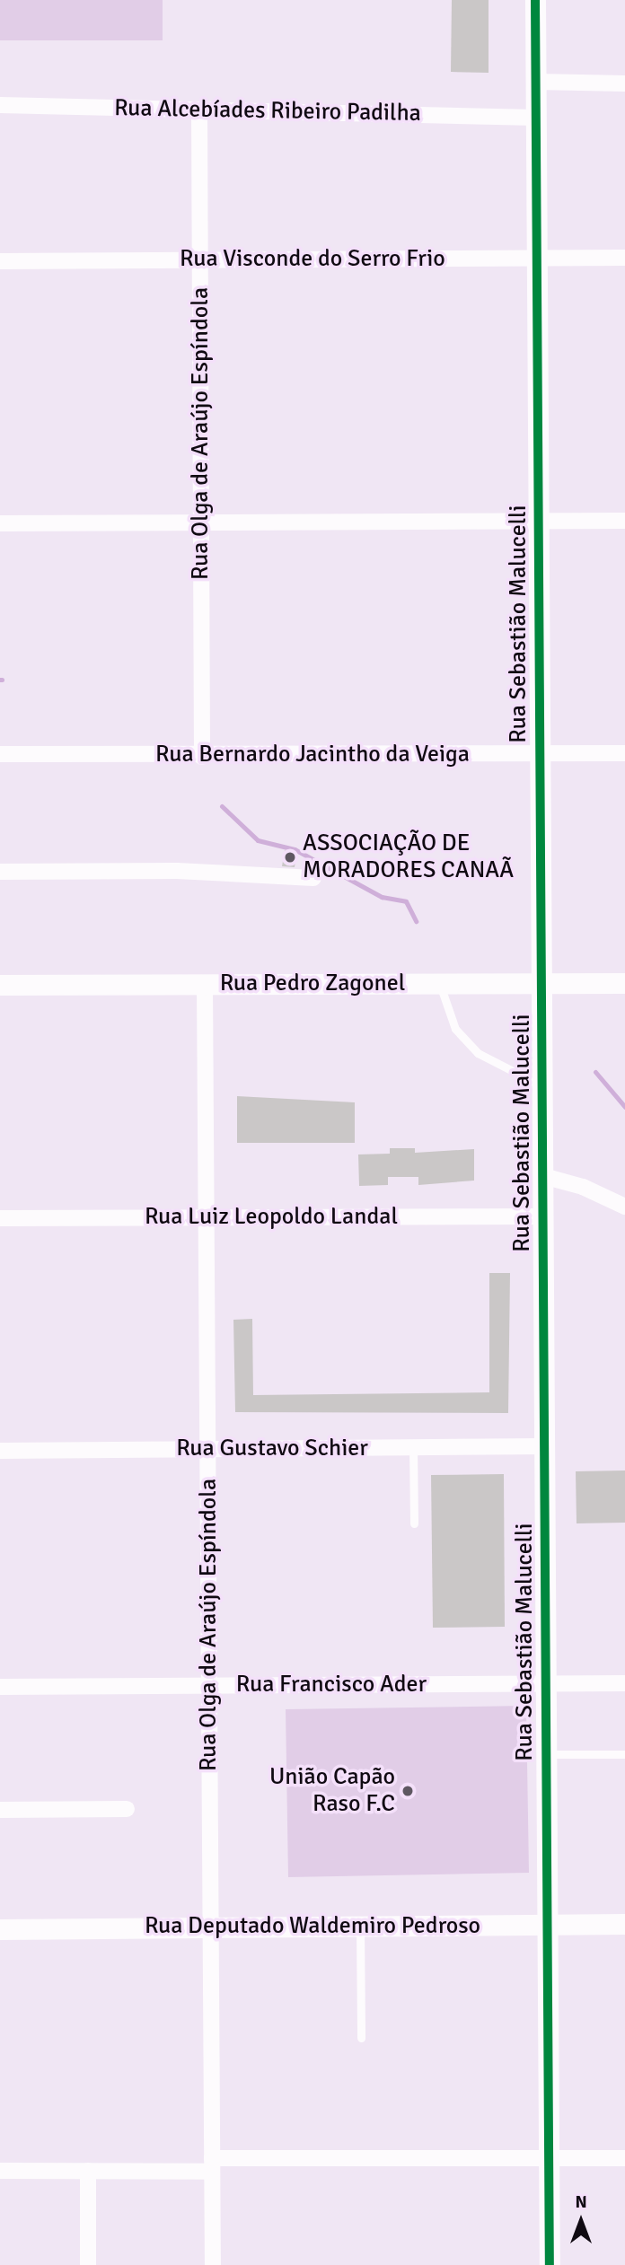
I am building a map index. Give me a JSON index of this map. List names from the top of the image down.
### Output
{
  "streets": {
    "street": [
      "Rua Alcebíades Ribeiro Padilha",
      "Rua Visconde do Serro Frio",
      "Rua Olga de Araújo Espíndola",
      "Rua Sebastião Malucelli",
      "Rua Bernardo Jacintho da Veiga",
      "Rua Pedro Zagonel",
      "Rua Luiz Leopoldo Landal",
      "Rua Gustavo Schier",
      "Rua Francisco Ader",
      "Rua Deputado Waldemiro Pedroso"
    ]
  },
  "crossings": [
    ["Rua Alcebíades Ribeiro Padilha", "Rua Olga de Araújo Espíndola"],
    ["Rua Alcebíades Ribeiro Padilha", "Rua Sebastião Malucelli"],
    ["Rua Visconde do Serro Frio", "Rua Olga de Araújo Espíndola"],
    ["Rua Visconde do Serro Frio", "Rua Sebastião Malucelli"],
    ["Rua Olga de Araújo Espíndola", "Rua Bernardo Jacintho da Veiga"],
    ["Rua Olga de Araújo Espíndola", "Rua Pedro Zagonel"],
    ["Rua Olga de Araújo Espíndola", "Rua Luiz Leopoldo Landal"],
    ["Rua Olga de Araújo Espíndola", "Rua Gustavo Schier"],
    ["Rua Olga de Araújo Espíndola", "Rua Francisco Ader"],
    ["Rua Olga de Araújo Espíndola", "Rua Deputado Waldemiro Pedroso"],
    ["Rua Sebastião Malucelli", "Rua Bernardo Jacintho da Veiga"],
    ["Rua Sebastião Malucelli", "Rua Pedro Zagonel"],
    ["Rua Sebastião Malucelli", "Rua Luiz Leopoldo Landal"],
    ["Rua Sebastião Malucelli", "Rua Gustavo Schier"],
    ["Rua Sebastião Malucelli", "Rua Francisco Ader"],
    ["Rua Sebastião Malucelli", "Rua Deputado Waldemiro Pedroso"]
  ],
  "places": ["ASSOCIAÇÃO DE MORADORES CANAÃ", "União Capão Raso F.C"],
  "north": "top"
}
